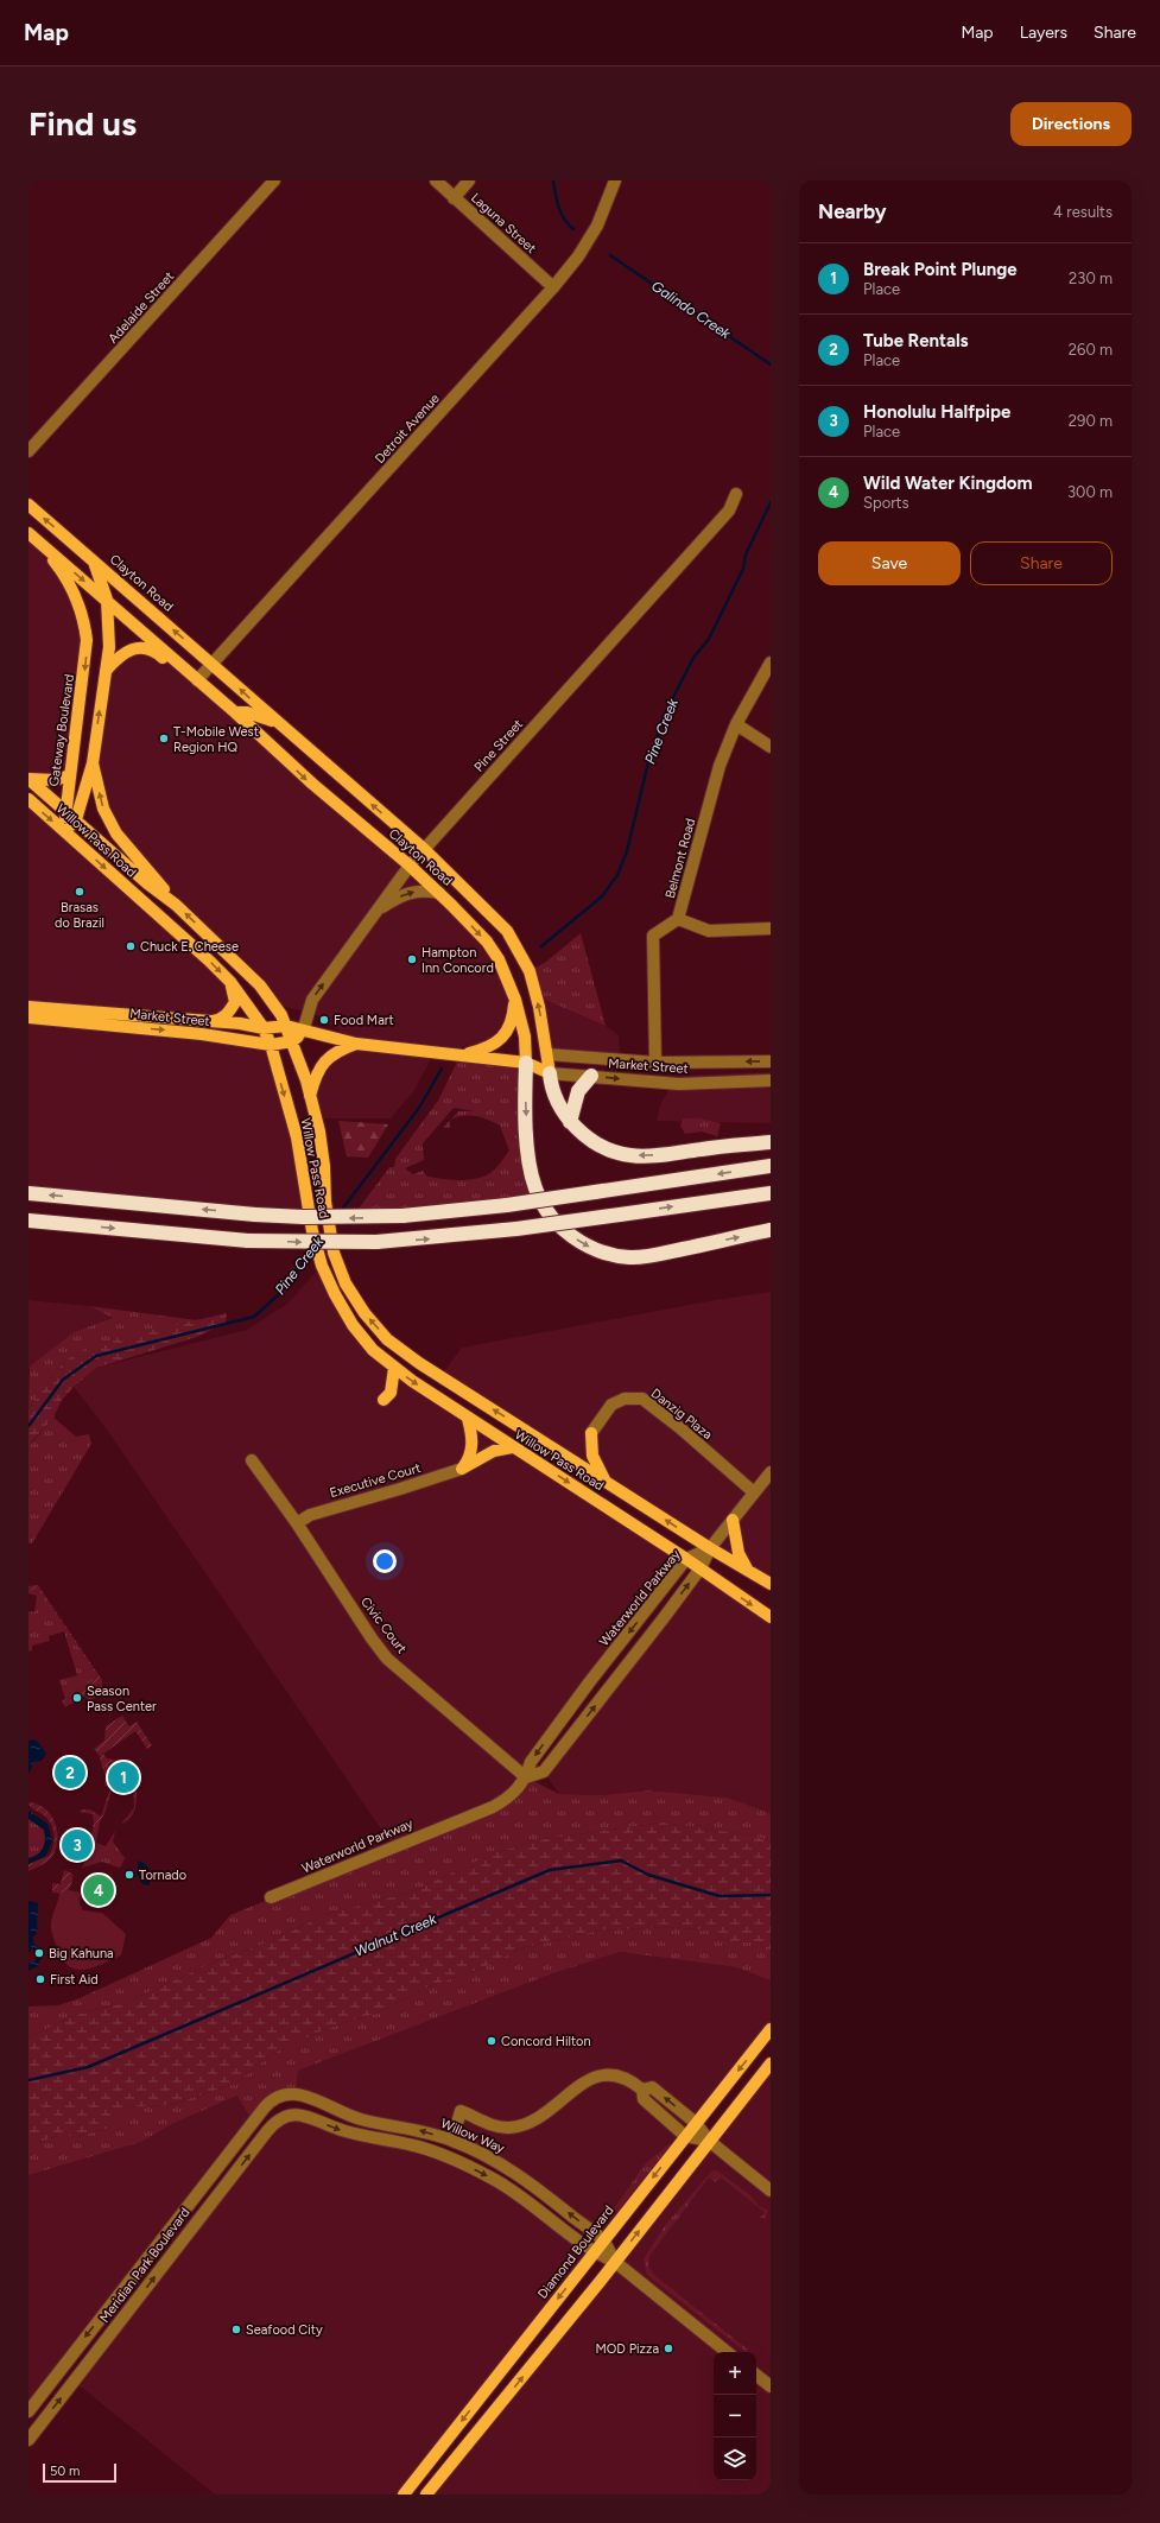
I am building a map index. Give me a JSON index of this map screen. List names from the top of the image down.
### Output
{
  "streets": {
    "main road": [
      "Clayton Road",
      "Gateway Boulevard",
      "Willow Pass Road",
      "Market Street",
      "Diamond Boulevard"
    ],
    "street": [
      "Laguna Street",
      "Adelaide Street",
      "Detroit Avenue",
      "Pine Street",
      "Belmont Road",
      "Danzig Plaza",
      "Executive Court",
      "Waterworld Parkway",
      "Civic Court",
      "Willow Way",
      "Meridian Park Boulevard"
    ]
  },
  "crossings": [
    ["Laguna Street", "Detroit Avenue"],
    ["Detroit Avenue", "Clayton Road"],
    ["Clayton Road", "Gateway Boulevard"],
    ["Clayton Road", "Pine Street"],
    ["Clayton Road", "Market Street"],
    ["Gateway Boulevard", "Willow Pass Road"],
    ["Pine Street", "Market Street"],
    ["Willow Pass Road", "Market Street"],
    ["Willow Pass Road", "Waterworld Parkway"],
    ["Belmont Road", "Market Street"],
    ["Executive Court", "Civic Court"],
    ["Waterworld Parkway", "Civic Court"],
    ["Willow Way", "Diamond Boulevard"],
    ["Willow Way", "Meridian Park Boulevard"]
  ],
  "water": ["Galindo Creek", "Pine Creek", "Walnut Creek"],
  "places": [
    "T-Mobile West Region HQ",
    "Brasas do Brazil",
    "Chuck E. Cheese",
    "Hampton Inn Concord",
    "Food Mart",
    "Season Pass Center",
    "Tornado",
    "Big Kahuna",
    "First Aid",
    "Concord Hilton",
    "Seafood City",
    "MOD Pizza"
  ],
  "scale_bar": "50 m",
  "page": {
    "header": "Map",
    "nav": ["Map", "Layers", "Share"],
    "buttons": [
      "Directions",
      ["Save", "Share"]
    ],
    "title": "Find us",
    "heading": ["Nearby", "4 results"],
    "list": [
      {
        "mark": "1",
        "name": "Break Point Plunge",
        "note": "Place",
        "value": "230 m"
      },
      {
        "mark": "2",
        "name": "Tube Rentals",
        "note": "Place",
        "value": "260 m"
      },
      {
        "mark": "3",
        "name": "Honolulu Halfpipe",
        "note": "Place",
        "value": "290 m"
      },
      {
        "mark": "4",
        "name": "Wild Water Kingdom",
        "note": "Sports",
        "value": "300 m"
      }
    ],
    "pins": [
      "2",
      "1",
      "3",
      "4"
    ],
    "map_buttons": ["+", "−"],
    "scale": "50 m"
  }
}
